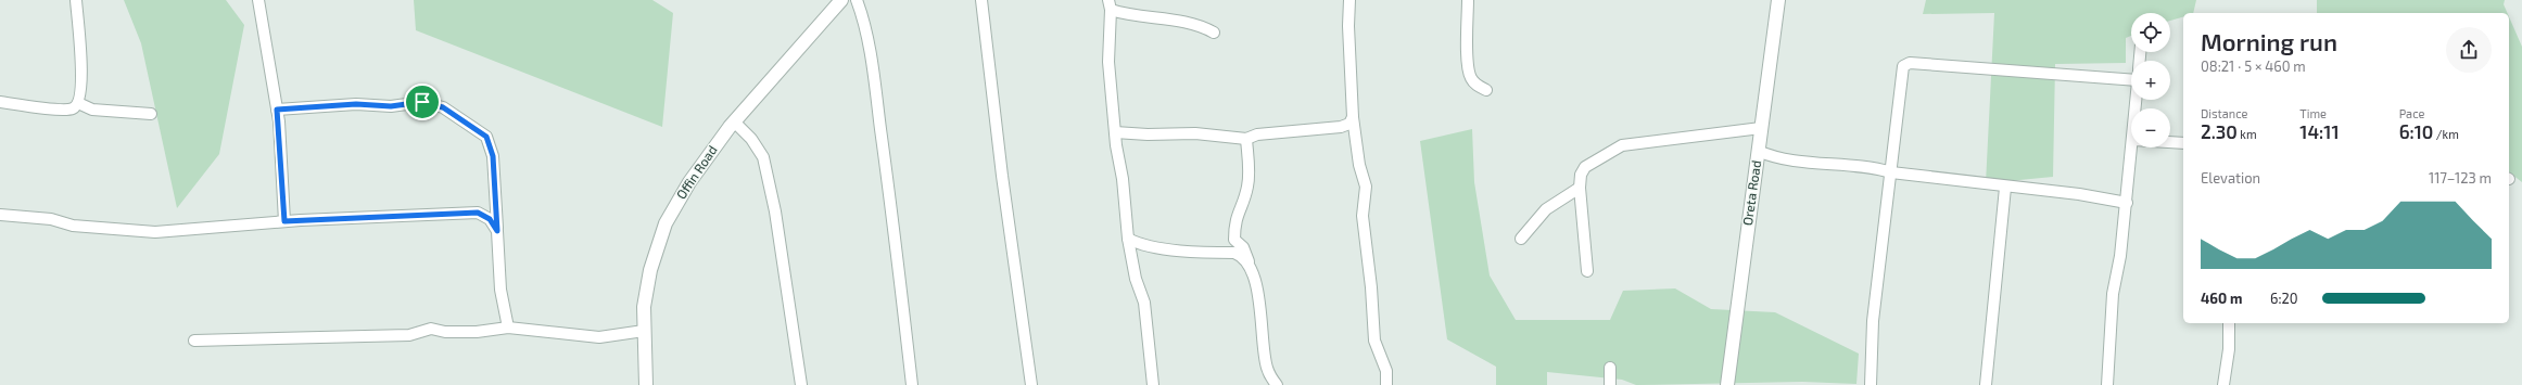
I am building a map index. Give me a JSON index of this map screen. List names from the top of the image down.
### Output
{
  "streets": {
    "street": ["Offin Road", "Oreta Road"]
  },
  "page": {
    "map_buttons": ["+", "−"],
    "heading": ["Morning run", "08:21 · 5 × 460 m"],
    "stats": [
      ["Distance", "2.30 km"],
      ["Time", "14:11"],
      ["Pace", "6:10 /km"]
    ],
    "chart": ["Elevation", "117–123 m"],
    "list": [
      {
        "name": "460 m",
        "note": "6:20"
      }
    ]
  }
}
